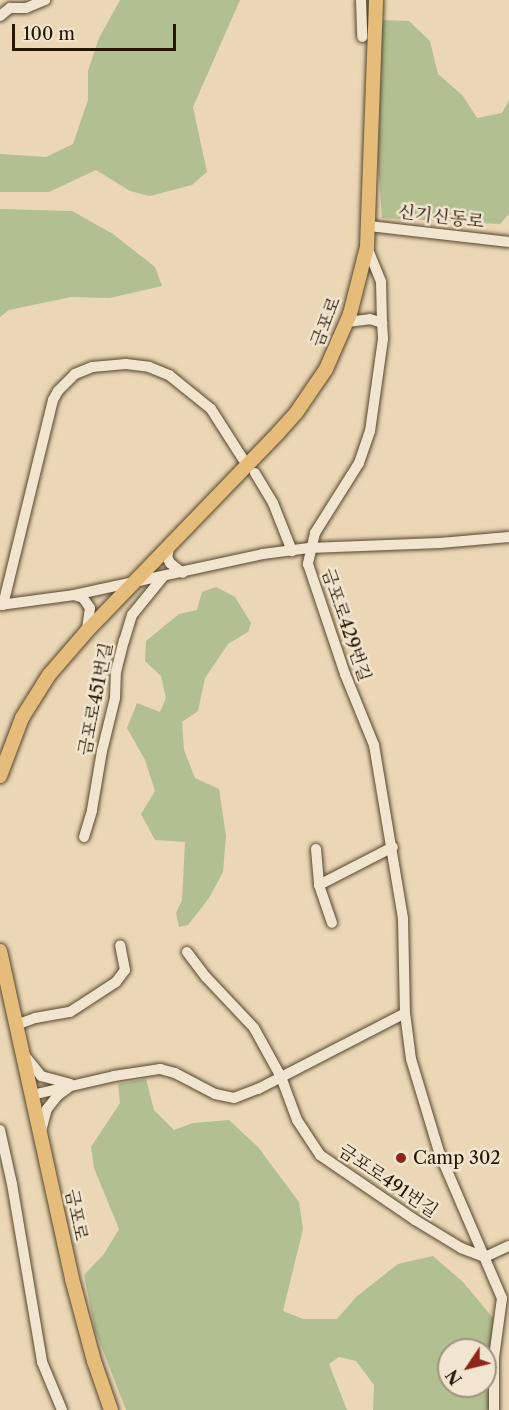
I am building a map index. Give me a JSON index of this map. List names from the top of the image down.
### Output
{
  "streets": {
    "main road": ["금포로"],
    "street": [
      "신기신동로",
      "금포로429번길",
      "금포로451번길",
      "금포로491번길"
    ]
  },
  "crossings": [
    ["신기신동로", "금포로"],
    ["금포로", "금포로429번길"],
    ["금포로429번길", "금포로491번길"]
  ],
  "places": ["Camp 302"],
  "scale_bar": "100 m",
  "north": "bottom left"
}
